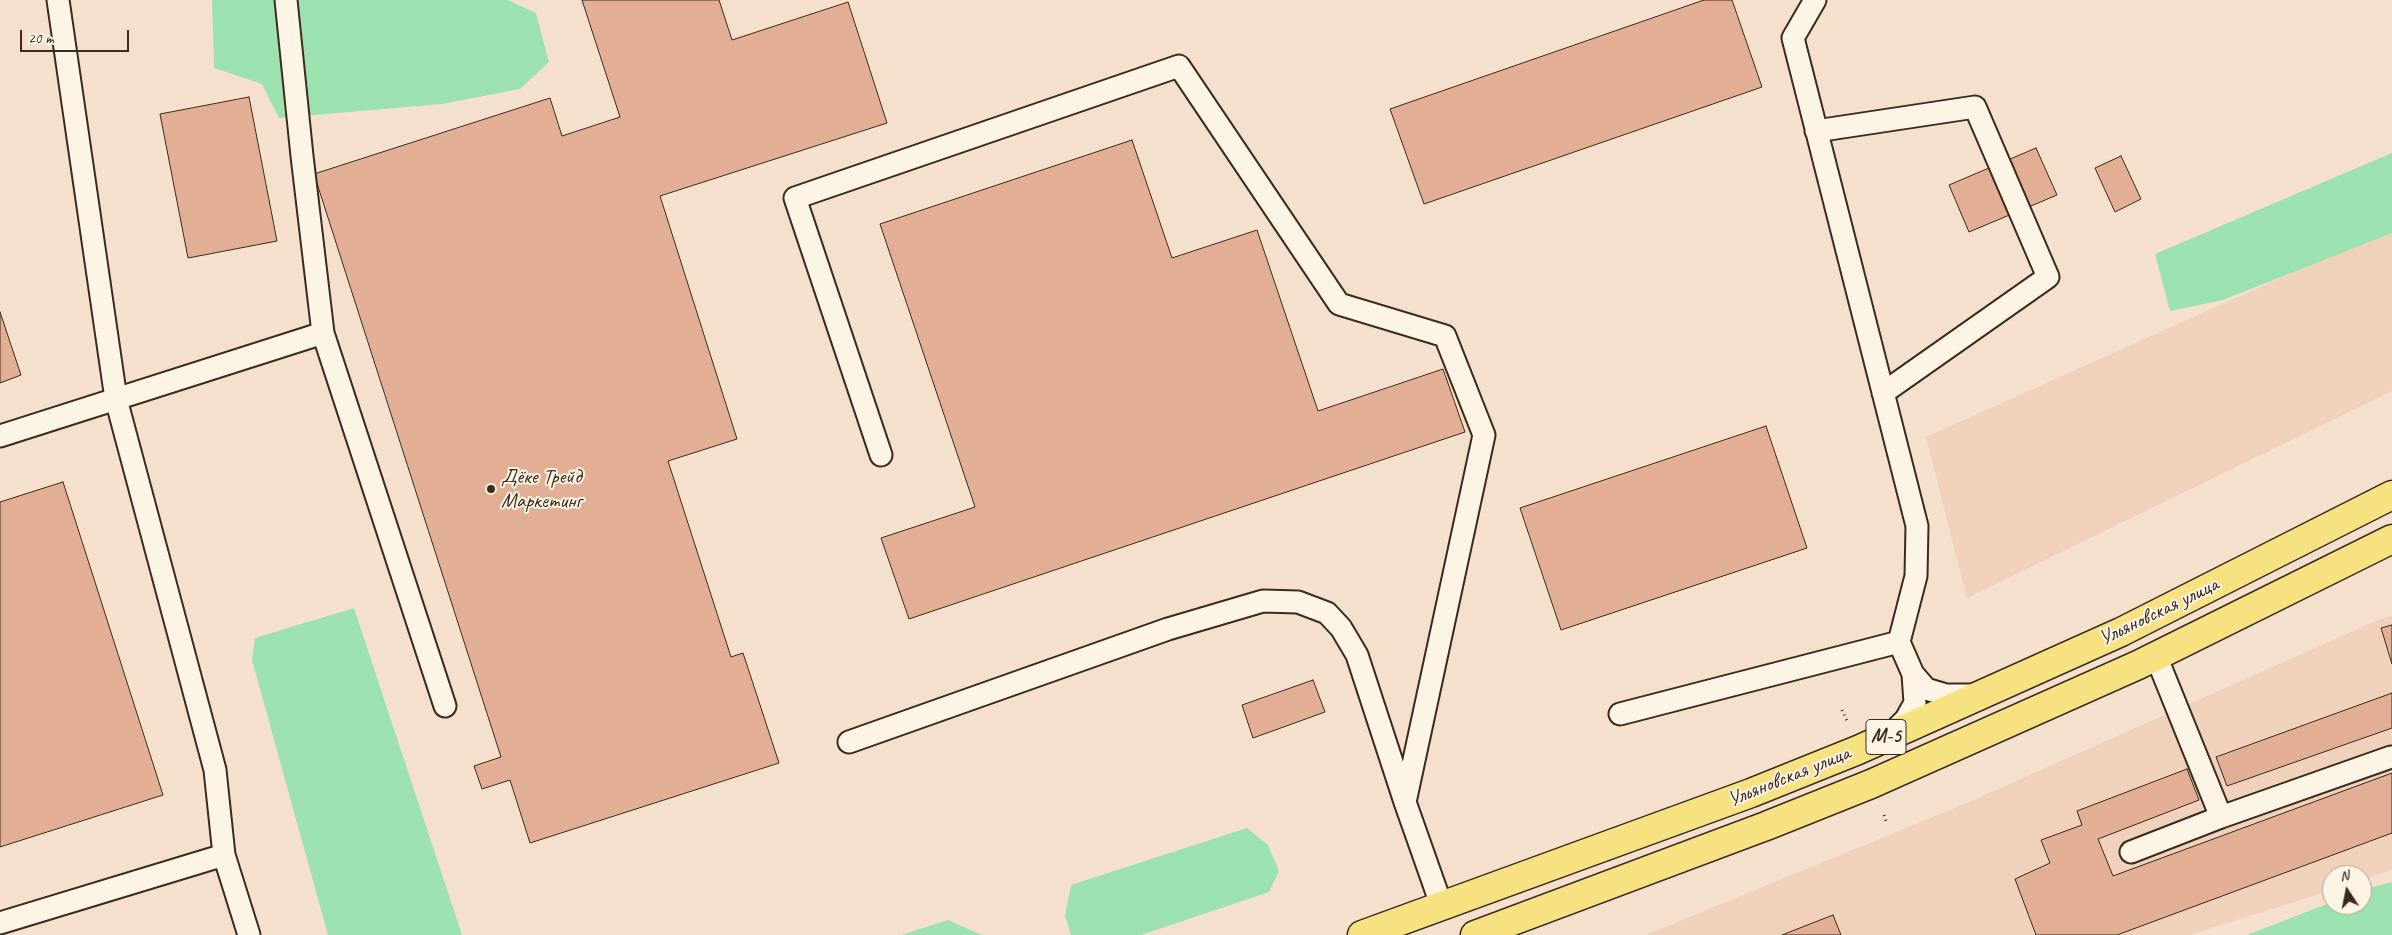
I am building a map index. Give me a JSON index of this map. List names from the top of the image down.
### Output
{
  "streets": {
    "highway": ["Ульяновская улица", "М-5"]
  },
  "places": ["Дёке Трейд Маркетинг"],
  "scale_bar": "20 m",
  "north": "top"
}
